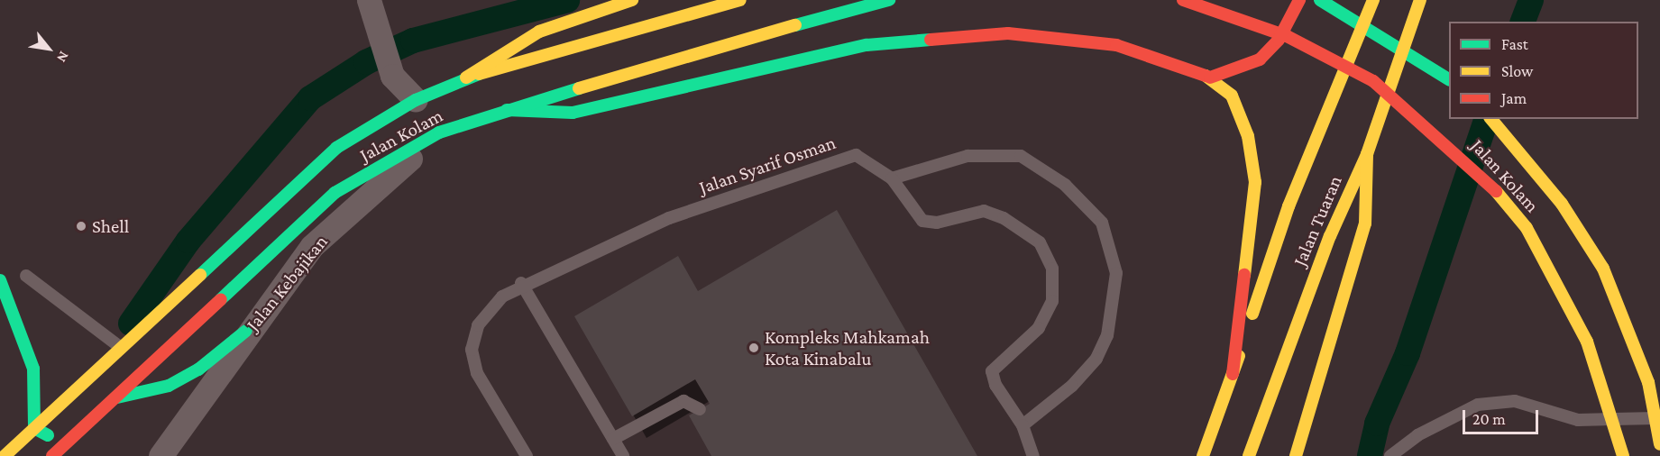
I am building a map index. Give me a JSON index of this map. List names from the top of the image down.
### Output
{
  "streets": {
    "main road": ["Jalan Kolam", "Jalan Tuaran"],
    "street": ["Jalan Kebajikan"],
    "lane": ["Jalan Syarif Osman"]
  },
  "crossings": [
    ["Jalan Kolam", "Jalan Kebajikan"]
  ],
  "places": ["Shell", "Kompleks Mahkamah Kota Kinabalu"],
  "legend": ["Fast", "Slow", "Jam"],
  "scale_bar": "20 m",
  "north": "bottom right"
}
